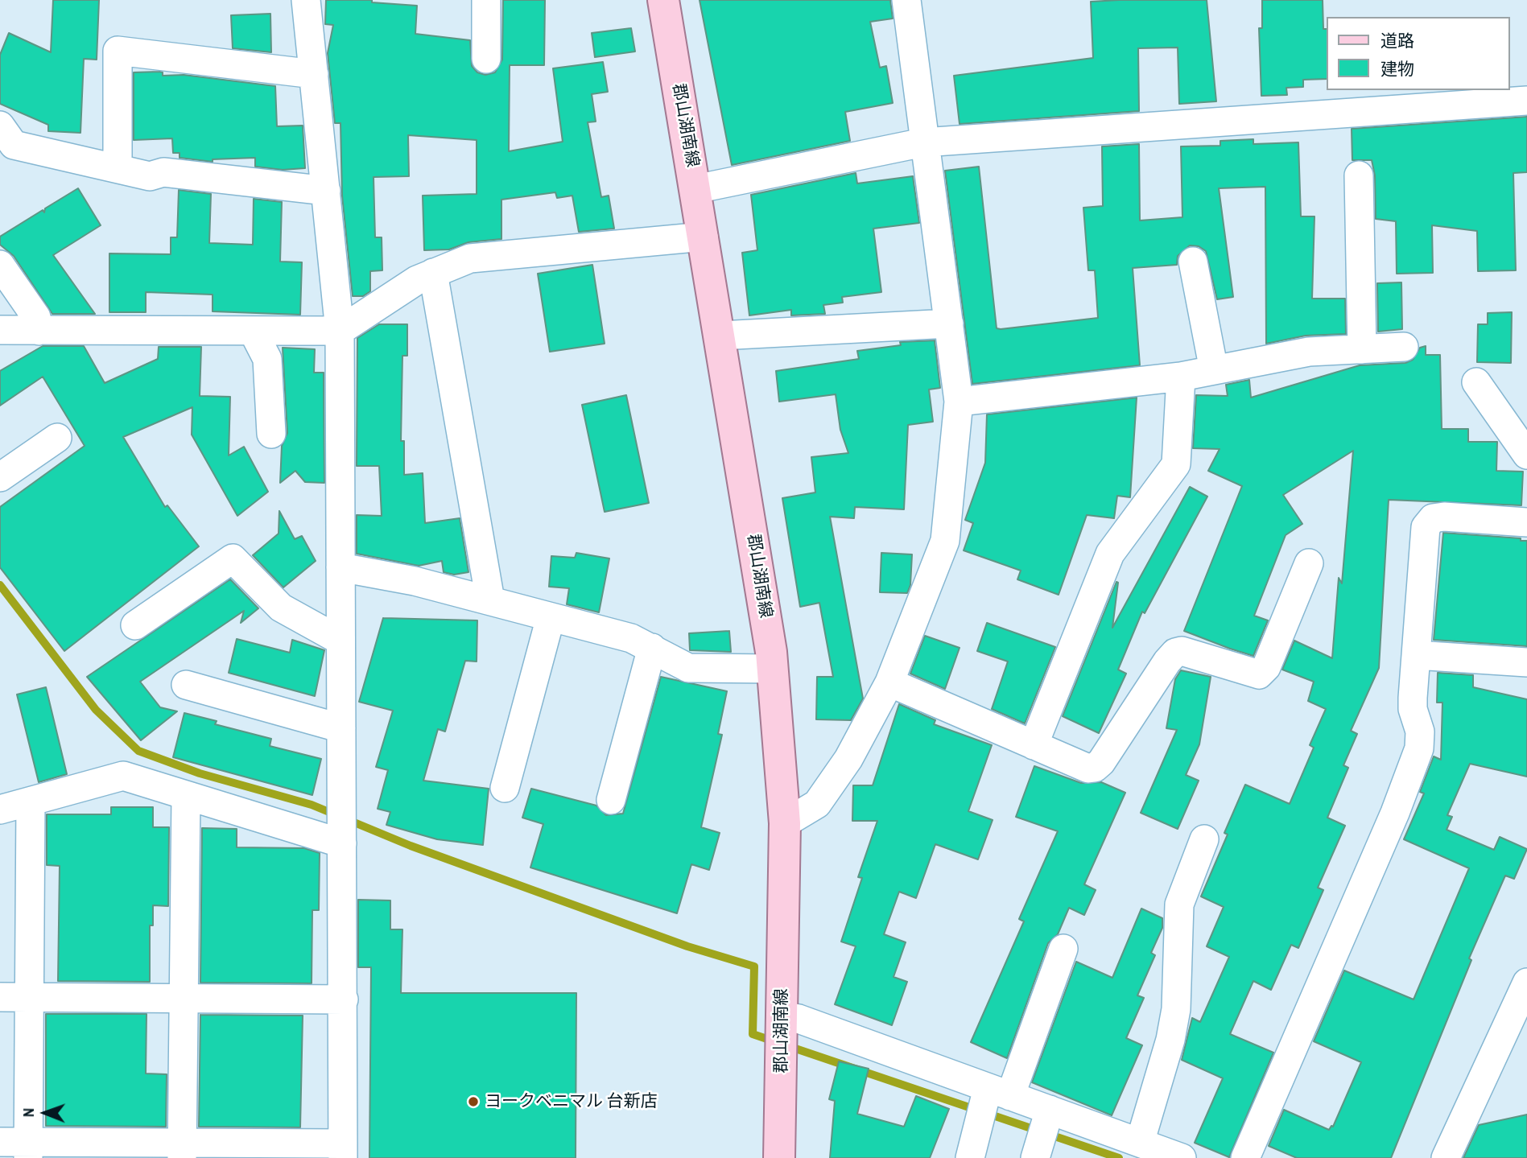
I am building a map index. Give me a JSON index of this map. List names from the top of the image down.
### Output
{
  "streets": {
    "main road": ["郡山湖南線"]
  },
  "places": ["ヨークベニマル 台新店"],
  "legend": ["道路", "建物"],
  "north": "left"
}
